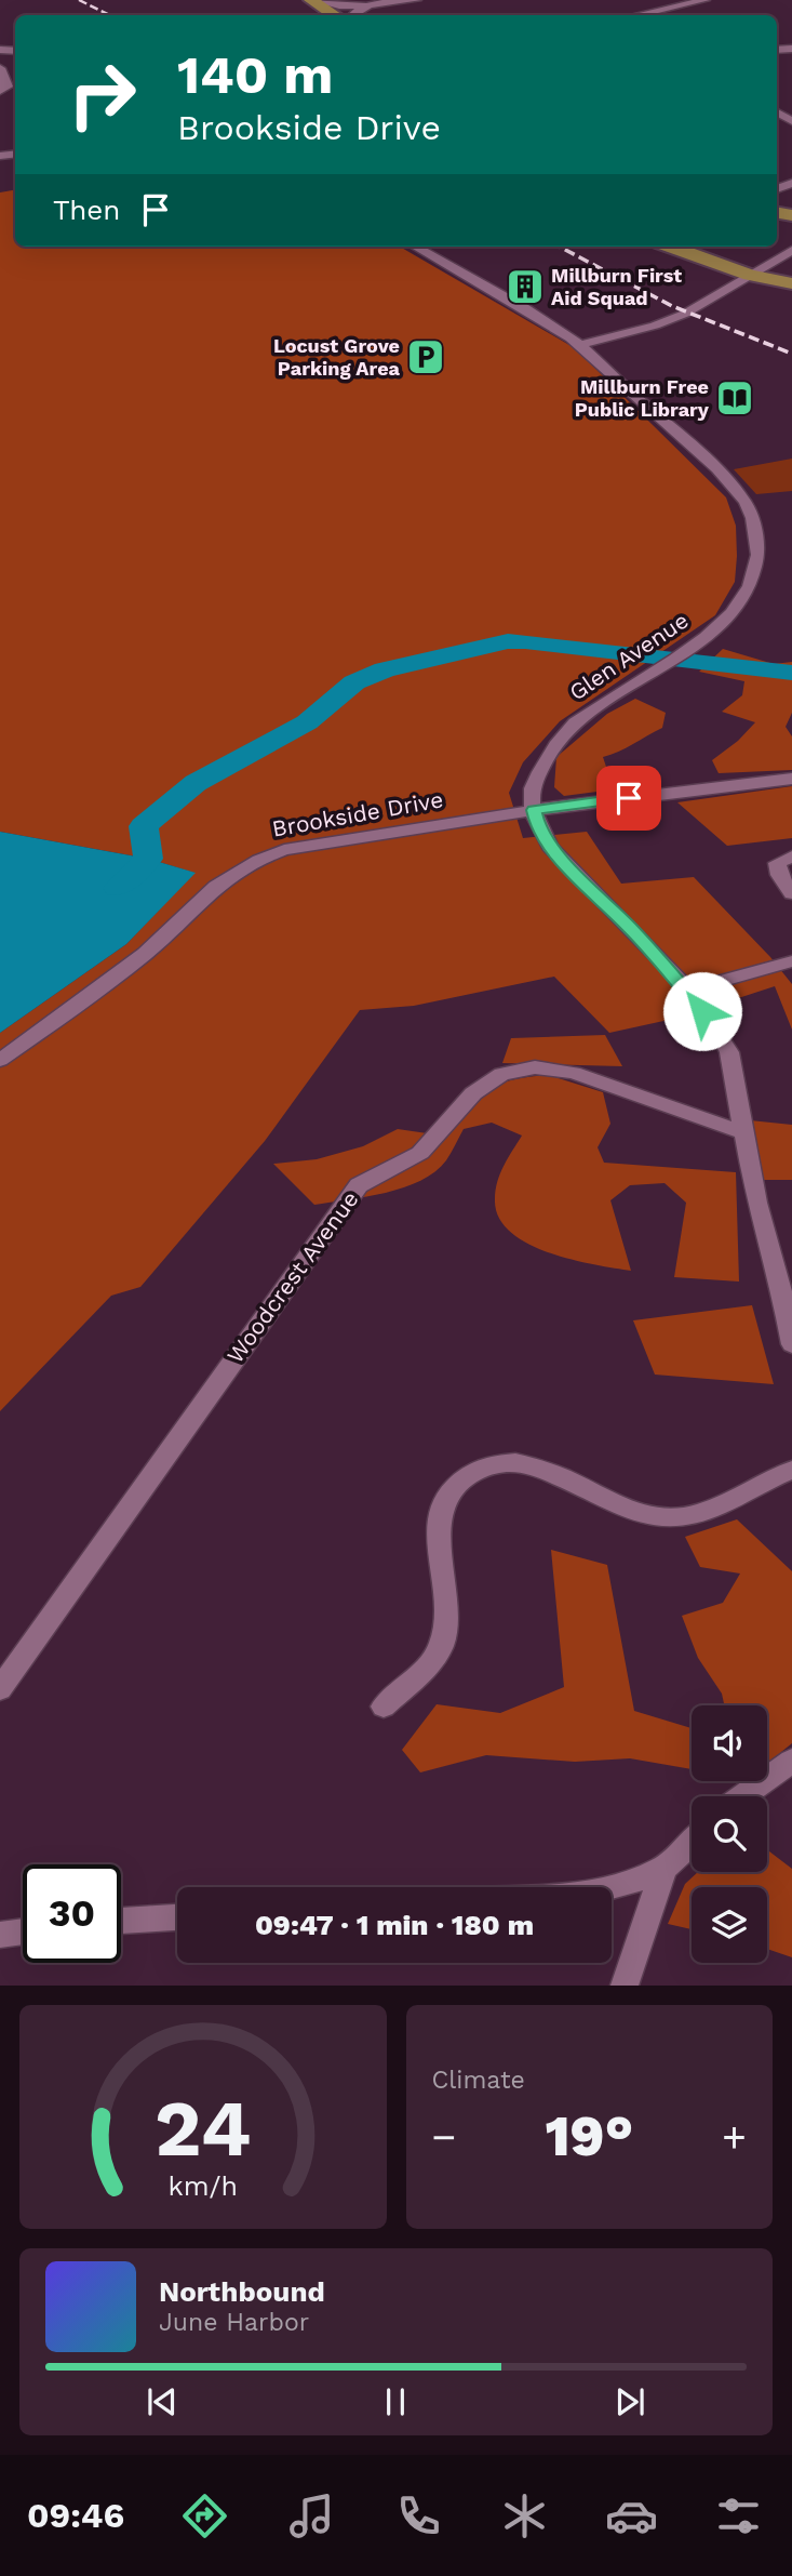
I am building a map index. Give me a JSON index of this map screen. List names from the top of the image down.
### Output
{
  "streets": {
    "street": ["Glen Avenue", "Brookside Drive", "Woodcrest Avenue"]
  },
  "crossings": [
    ["Glen Avenue", "Brookside Drive"]
  ],
  "places": {
    "building": ["Millburn First Aid Squad"],
    "parking": ["Locust Grove Parking Area"],
    "library": ["Millburn Free Public Library"]
  },
  "page": {
    "turn": ["140 m", "Brookside Drive"],
    "then": "Then",
    "limit": "30",
    "trip": "09:47 · 1 min · 180 m",
    "tile": "Climate",
    "heat": ["−", "19°", "+"],
    "song": ["Northbound", "June Harbor"],
    "tabs": "09:46",
    "gauge": ["24", "km/h"]
  }
}
